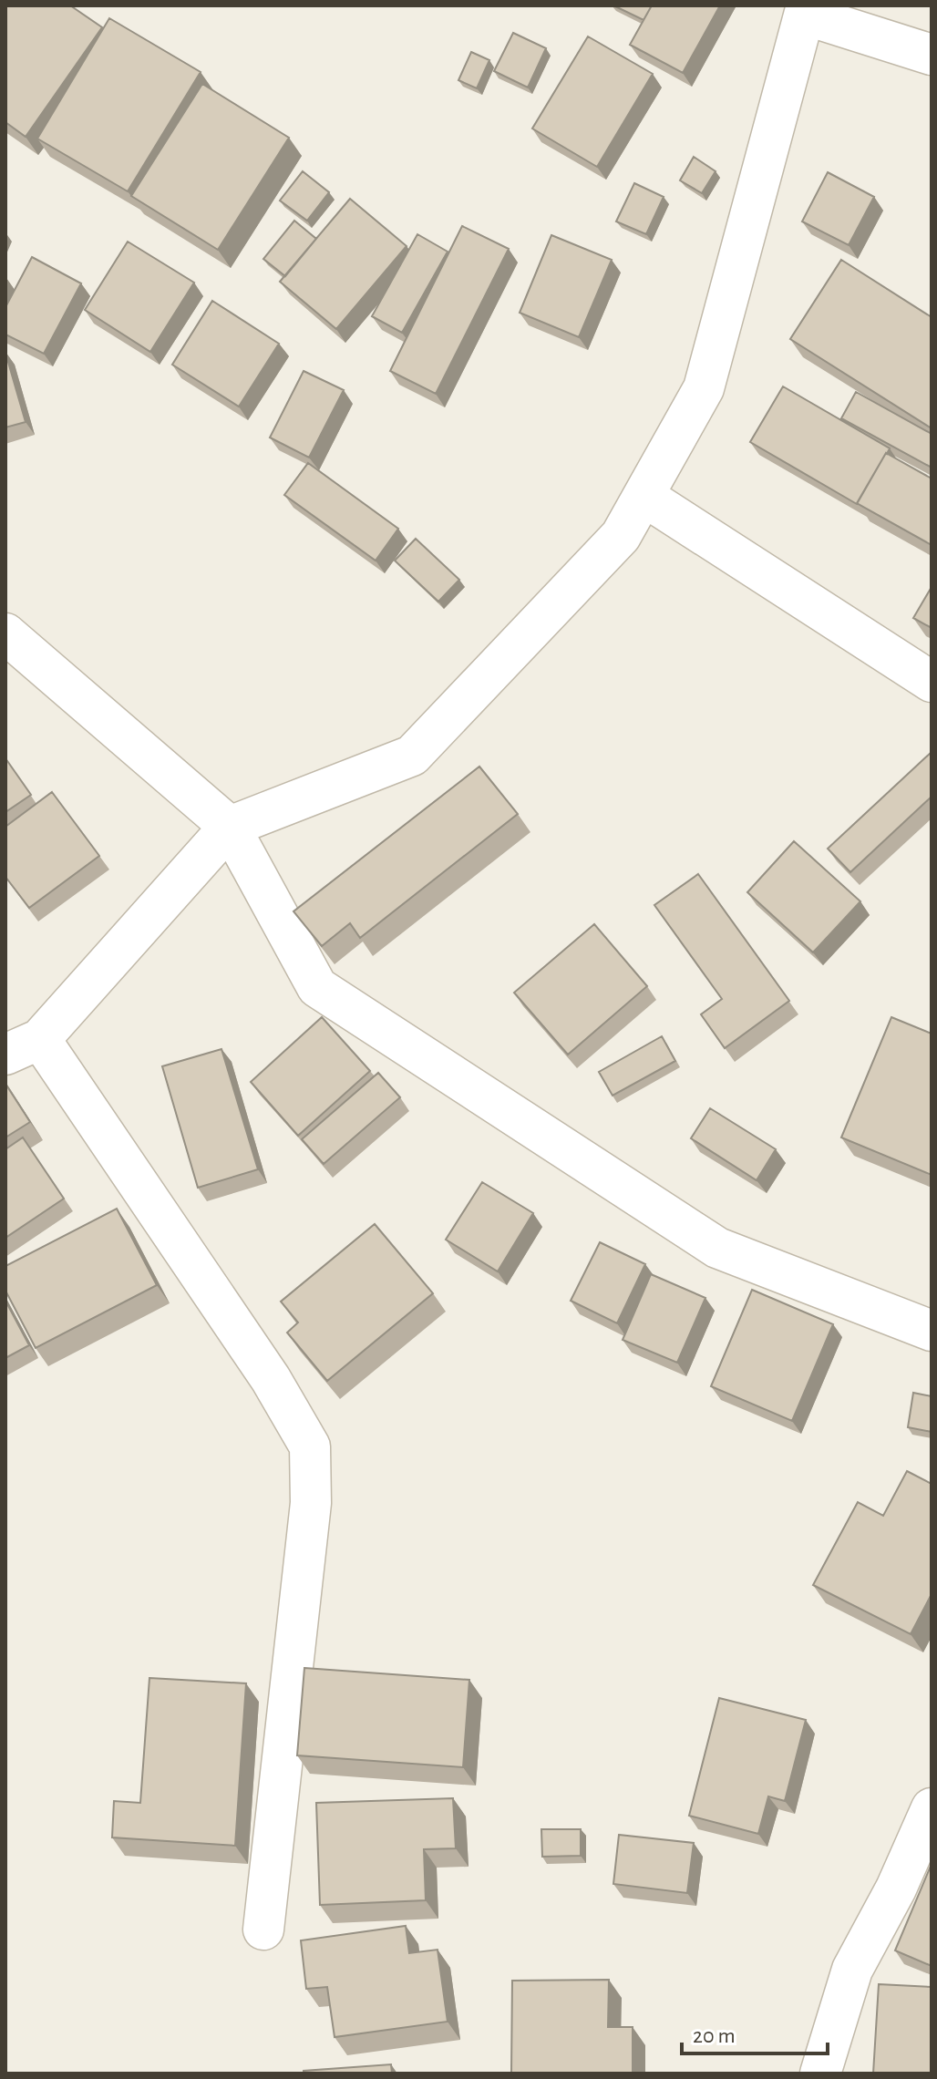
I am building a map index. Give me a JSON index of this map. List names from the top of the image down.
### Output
{
  "scale_bar": "20 m"
}
